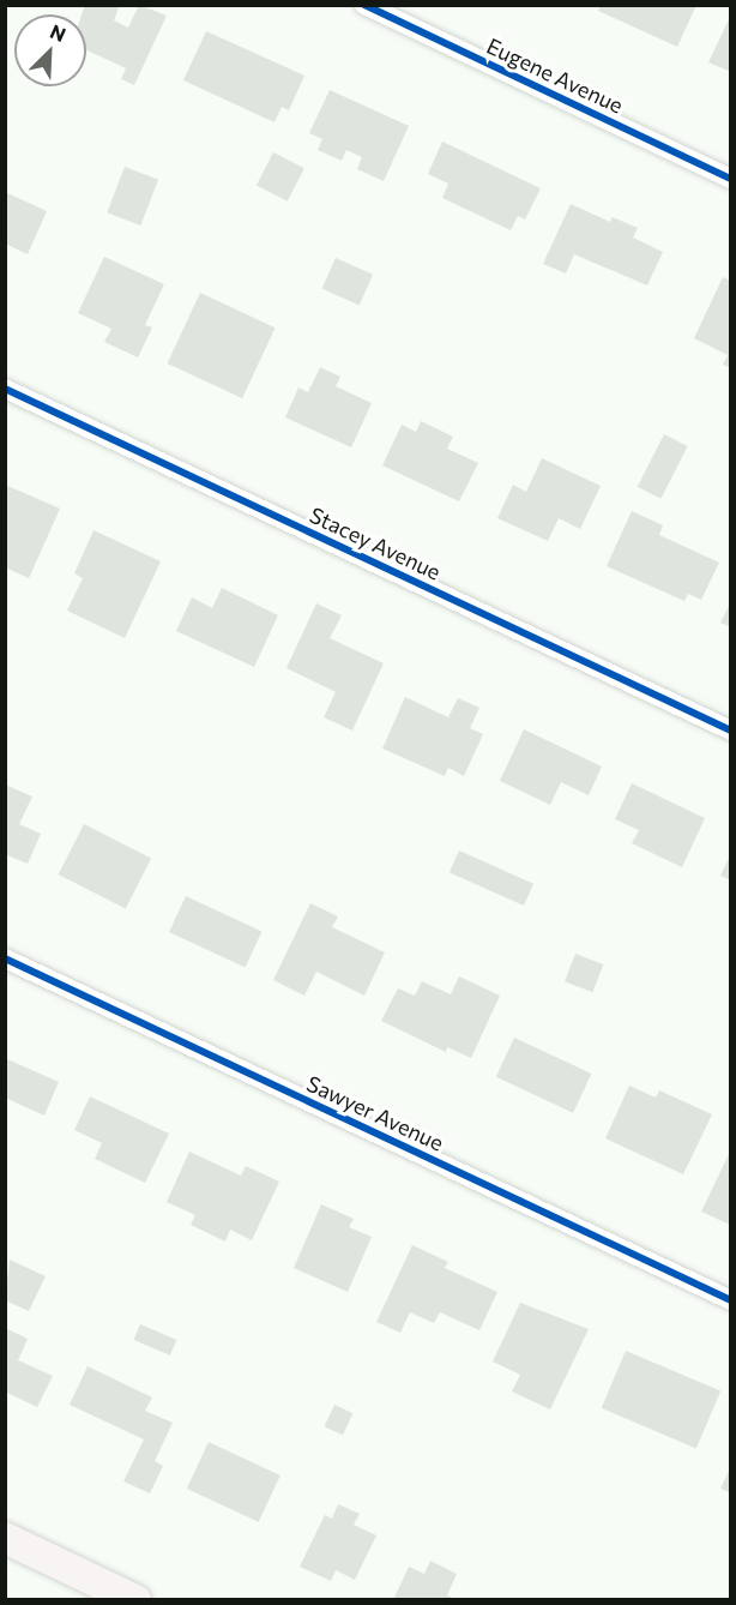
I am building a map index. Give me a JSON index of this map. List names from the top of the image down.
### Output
{
  "streets": {
    "street": ["Eugene Avenue", "Stacey Avenue", "Sawyer Avenue"]
  },
  "north": "top right"
}
